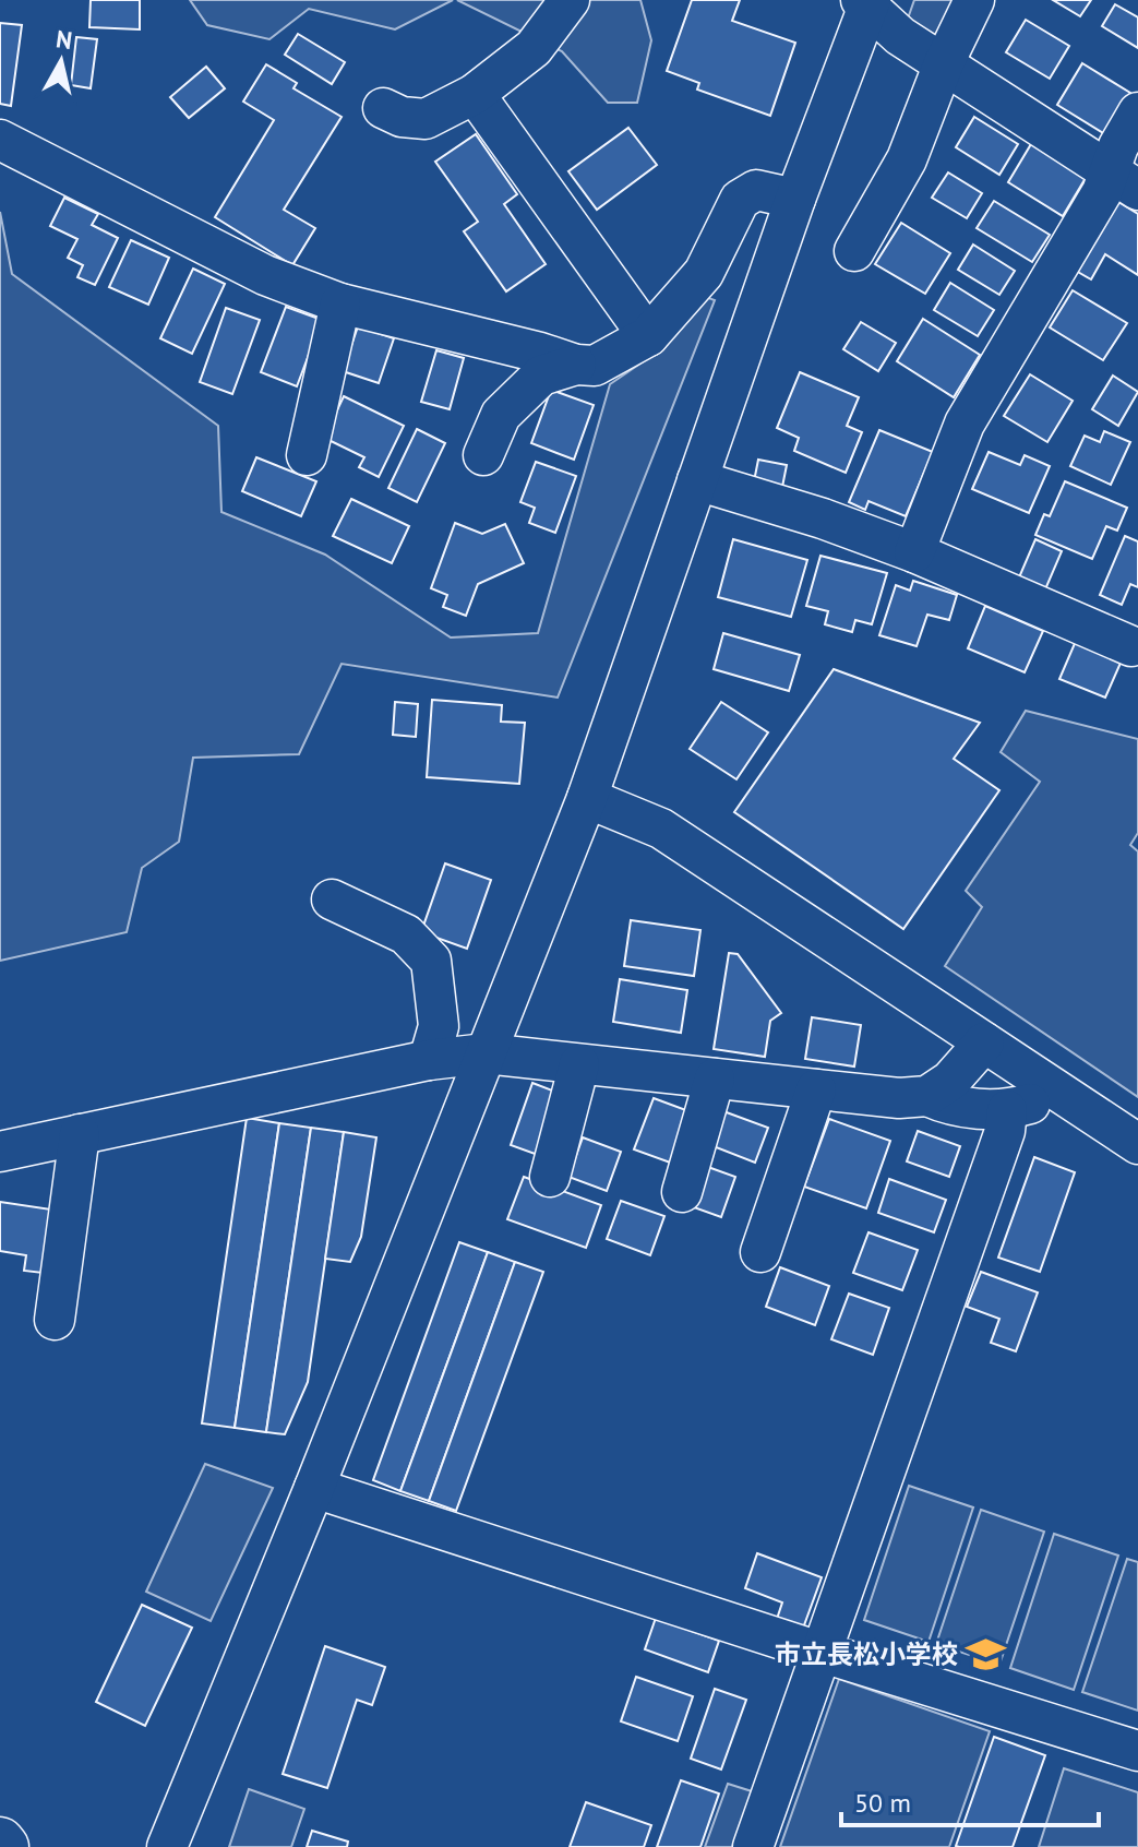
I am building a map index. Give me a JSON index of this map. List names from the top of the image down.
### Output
{
  "places": {
    "school or university": ["市立長松小学校"]
  },
  "scale_bar": "50 m",
  "north": "top"
}
